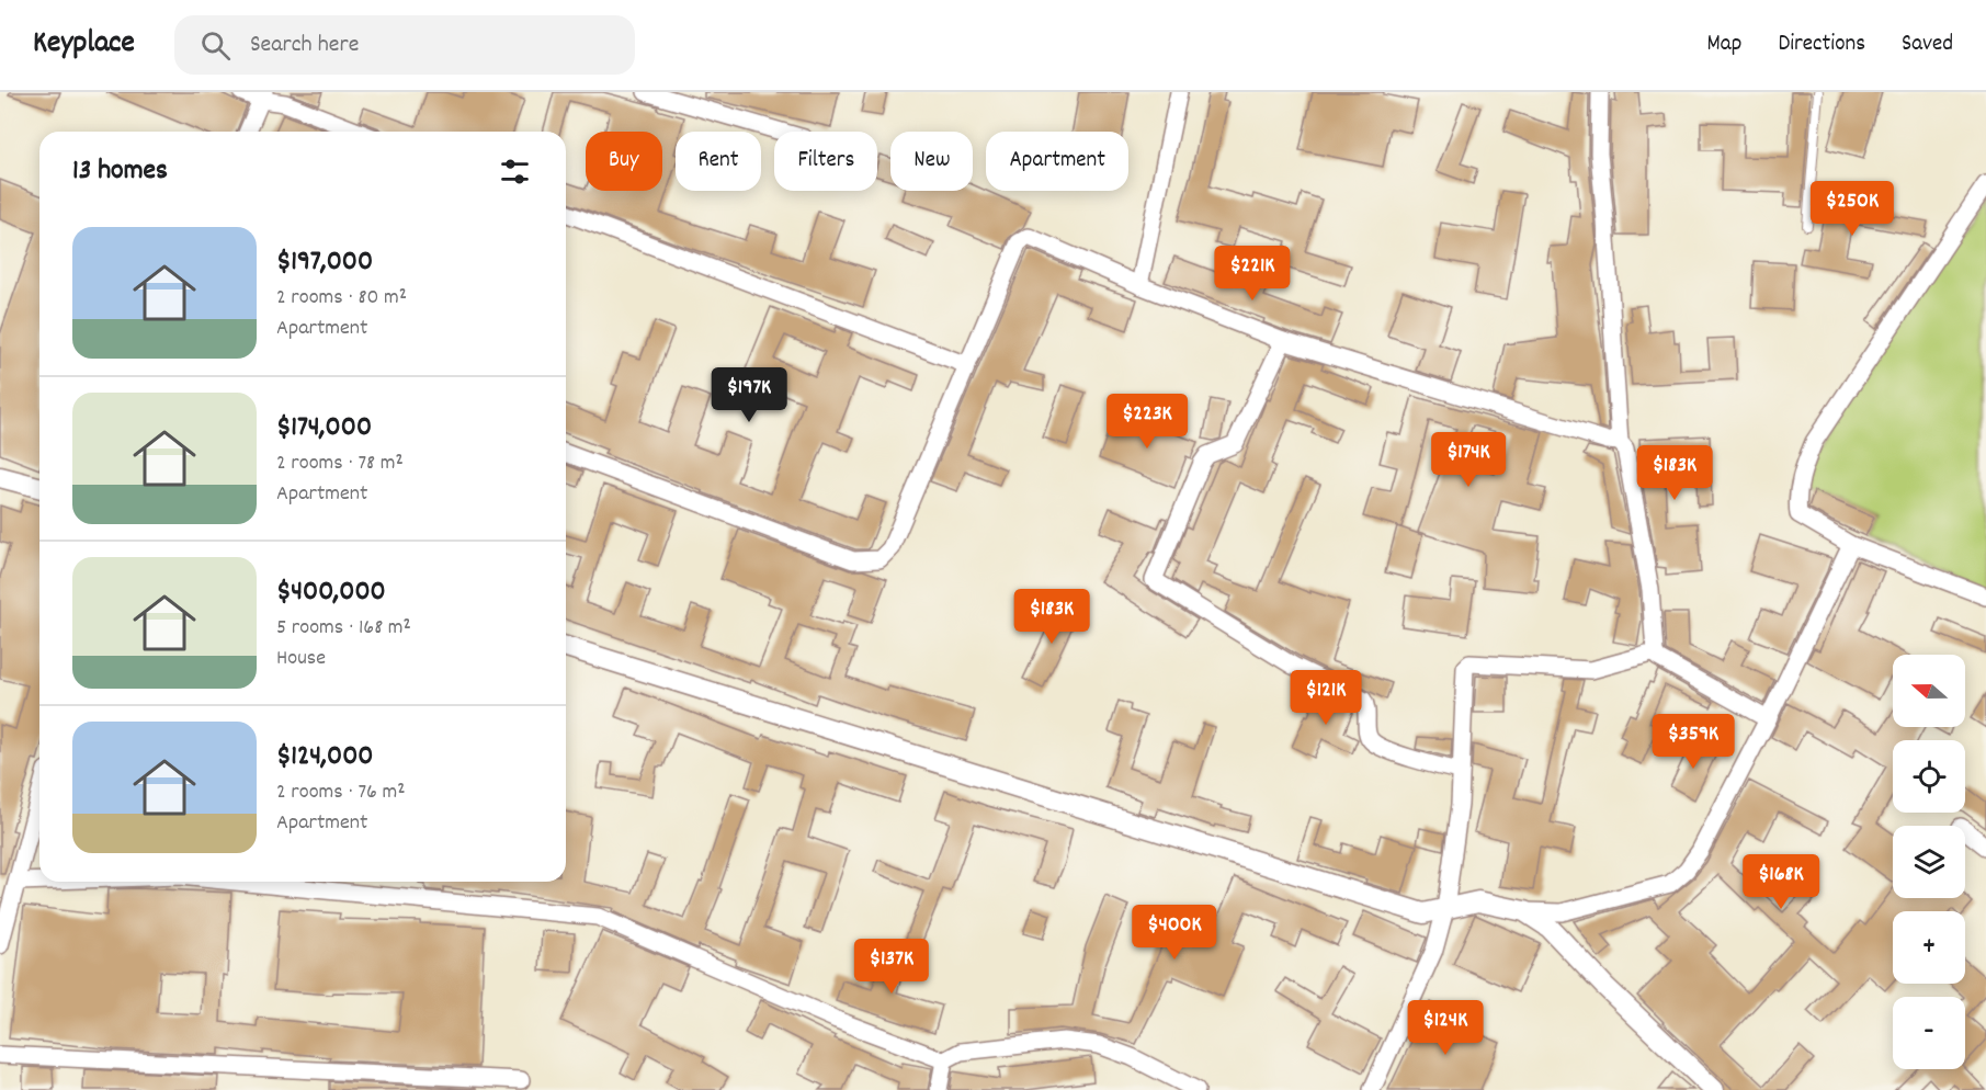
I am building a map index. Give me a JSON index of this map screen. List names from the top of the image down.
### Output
{
  "north": "left",
  "page": {
    "header": "Keyplace",
    "search": "Search here",
    "nav": ["Map", "Directions", "Saved"],
    "chip": [
      "Buy",
      "Rent",
      "Filters",
      "New",
      "Apartment"
    ],
    "heading": "13 homes",
    "price": [
      "$250K",
      "$221K",
      "$197K",
      "$223K",
      "$174K",
      "$183K",
      "$183K",
      "$121K",
      "$359K",
      "$168K",
      "$400K",
      "$137K",
      "$124K"
    ],
    "list": [
      {
        "name": "$197,000",
        "note": "2 rooms · 80 m² · Apartment"
      },
      {
        "name": "$174,000",
        "note": "2 rooms · 78 m² · Apartment"
      },
      {
        "name": "$400,000",
        "note": "5 rooms · 168 m² · House"
      },
      {
        "name": "$124,000",
        "note": "2 rooms · 76 m² · Apartment"
      }
    ],
    "map_buttons": ["+", "−"]
  }
}
